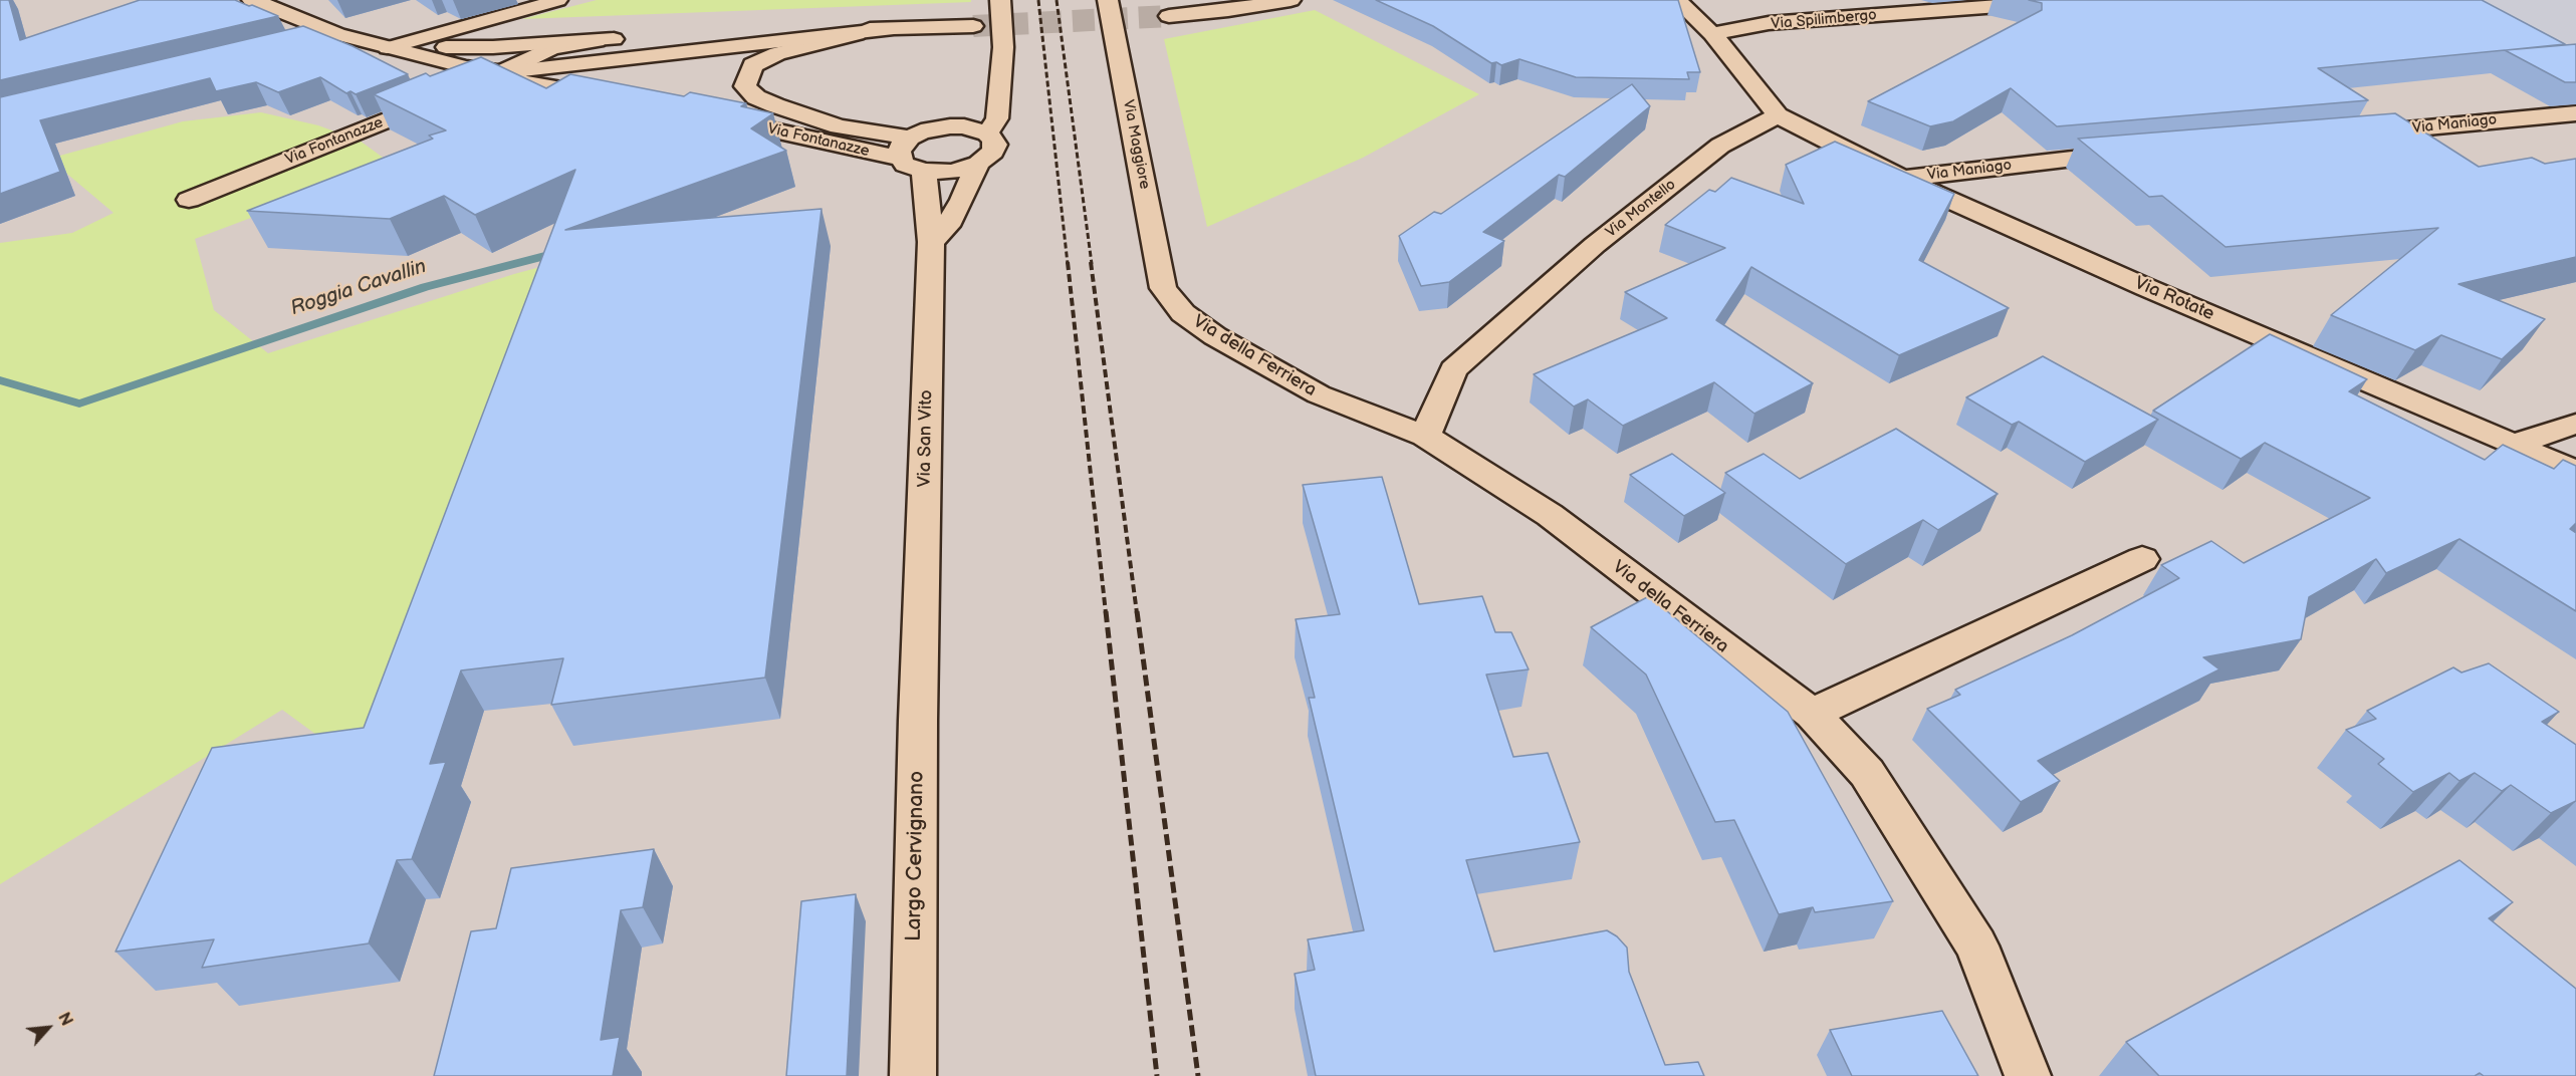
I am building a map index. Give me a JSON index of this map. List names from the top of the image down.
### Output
{
  "streets": {
    "street": [
      "Via Spilimbergo",
      "Via Maniago",
      "Via Fontanazze",
      "Via Maggiore",
      "Via Montello",
      "Via Rotate",
      "Via della Ferriera",
      "Via San Vito",
      "Largo Cervignano"
    ]
  },
  "crossings": [
    ["Via Maniago", "Via Rotate"],
    ["Via Fontanazze", "Via San Vito"],
    ["Via Maggiore", "Via della Ferriera"],
    ["Via Montello", "Via Rotate"],
    ["Via Montello", "Via della Ferriera"],
    ["Via San Vito", "Largo Cervignano"]
  ],
  "water": ["Roggia Cavallin"],
  "north": "top right"
}
